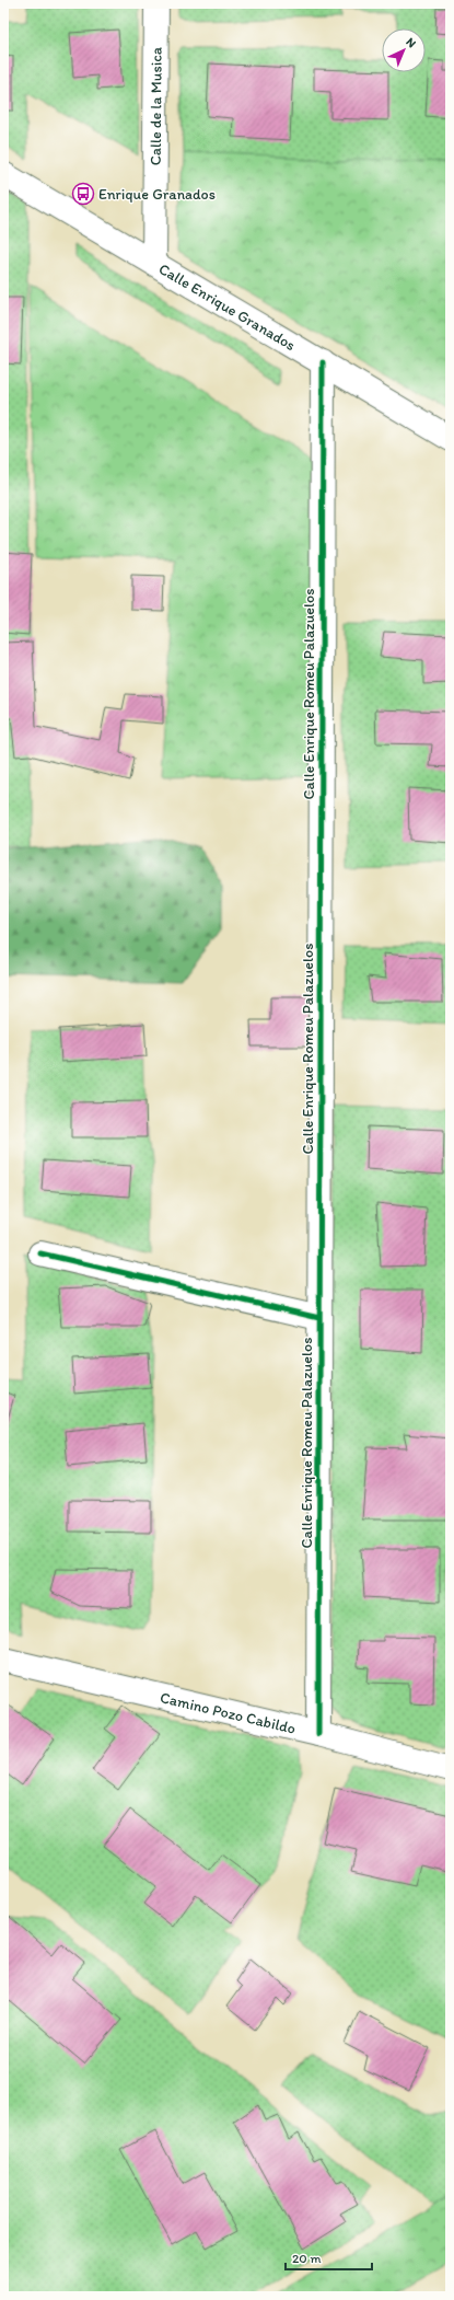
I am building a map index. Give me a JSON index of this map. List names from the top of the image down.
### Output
{
  "streets": {
    "street": [
      "Calle de la Musica",
      "Calle Enrique Granados",
      "Calle Enrique Romeu Palazuelos",
      "Camino Pozo Cabildo"
    ]
  },
  "crossings": [
    ["Calle de la Musica", "Calle Enrique Granados"],
    ["Calle Enrique Granados", "Calle Enrique Romeu Palazuelos"],
    ["Calle Enrique Romeu Palazuelos", "Camino Pozo Cabildo"]
  ],
  "places": {
    "bus stop": ["Enrique Granados"]
  },
  "scale_bar": "20 m",
  "north": "top right"
}
